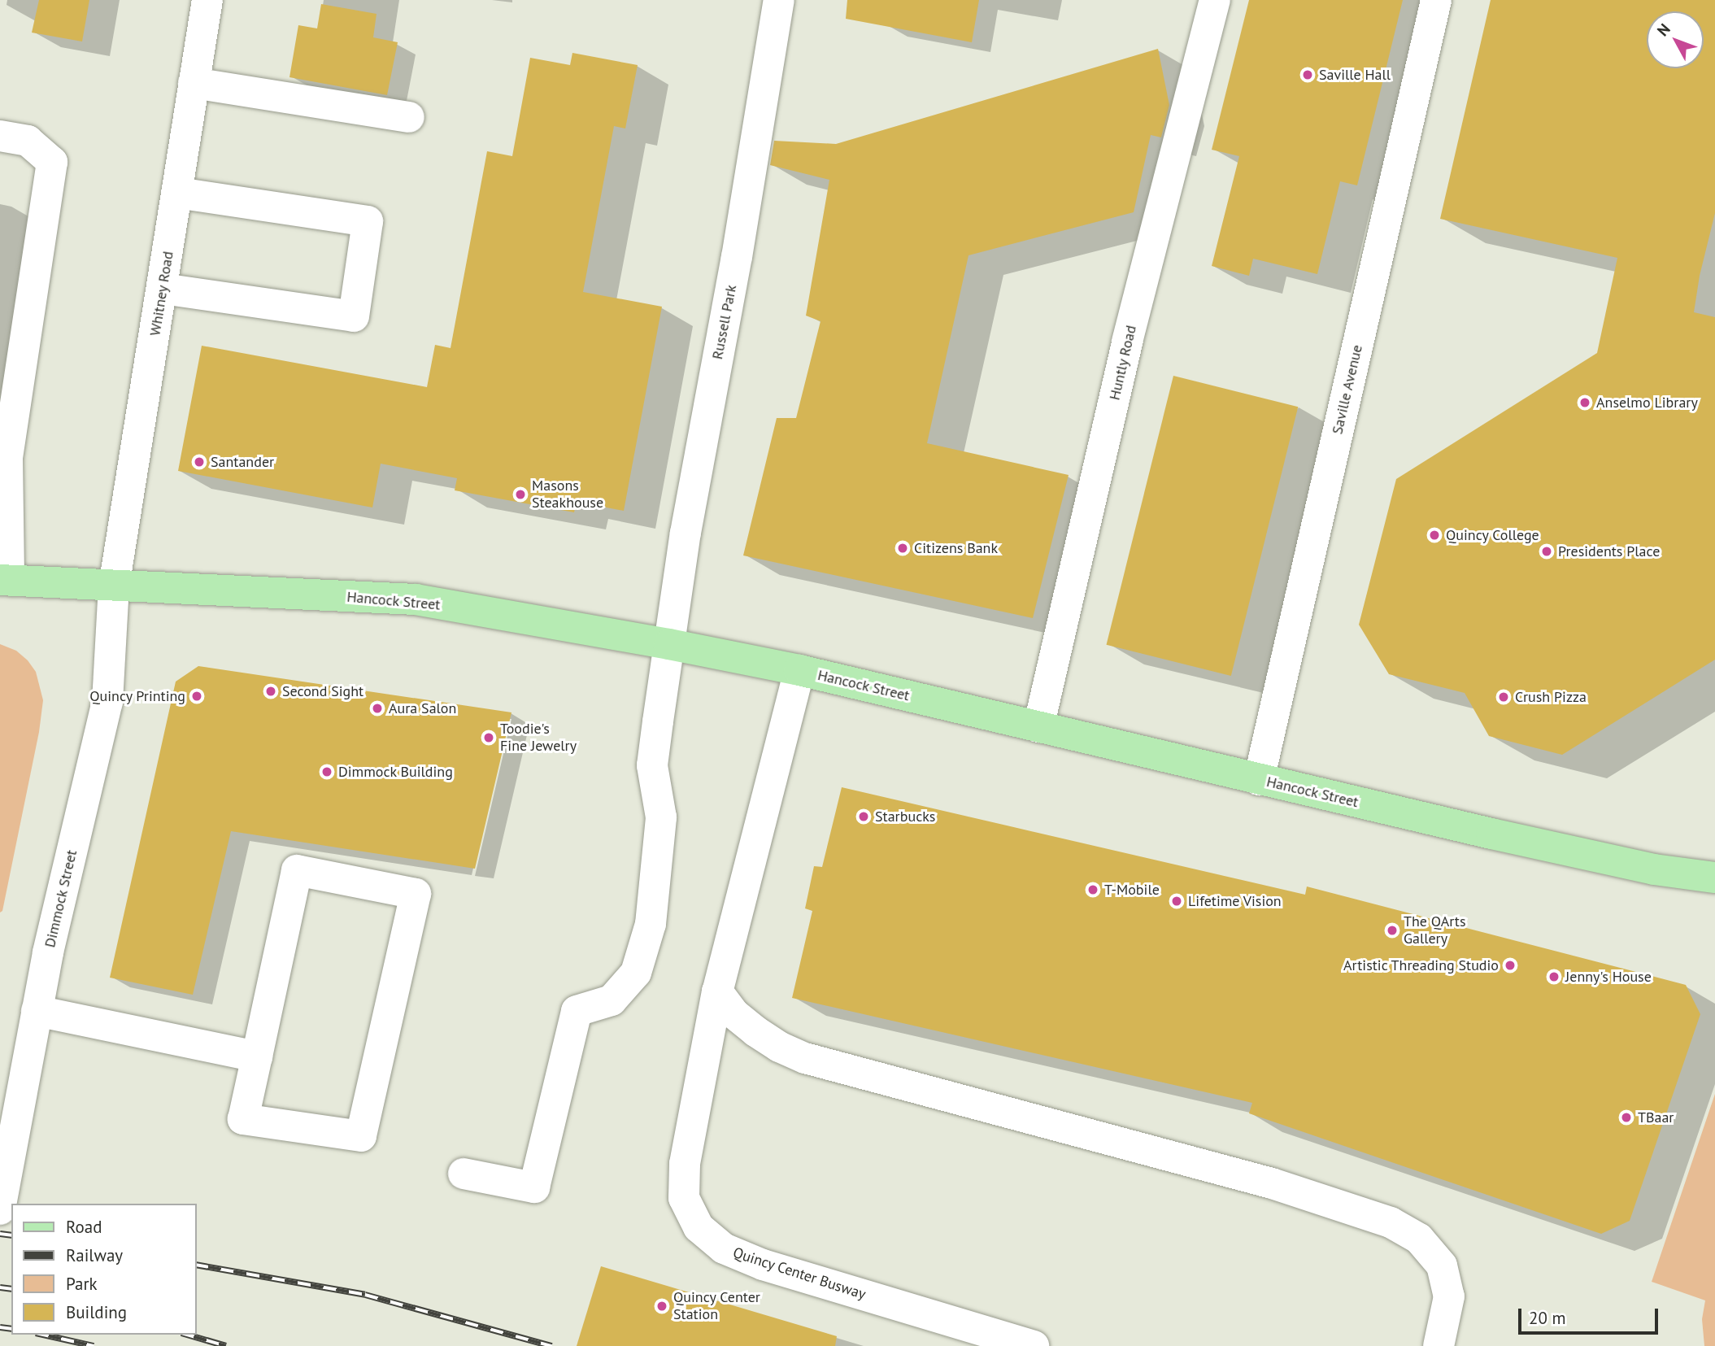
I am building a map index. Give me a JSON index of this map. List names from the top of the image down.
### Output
{
  "streets": {
    "main road": ["Hancock Street"],
    "street": [
      "Whitney Road",
      "Russell Park",
      "Huntly Road",
      "Saville Avenue",
      "Dimmock Street",
      "Quincy Center Busway"
    ]
  },
  "crossings": [
    ["Whitney Road", "Hancock Street"],
    ["Whitney Road", "Dimmock Street"],
    ["Russell Park", "Hancock Street"],
    ["Huntly Road", "Hancock Street"],
    ["Saville Avenue", "Hancock Street"],
    ["Hancock Street", "Dimmock Street"],
    ["Hancock Street", "Quincy Center Busway"]
  ],
  "places": [
    "Saville Hall",
    "Anselmo Library",
    "Santander",
    "Masons Steakhouse",
    "Quincy College",
    "Citizens Bank",
    "Presidents Place",
    "Second Sight",
    "Quincy Printing",
    "Crush Pizza",
    "Aura Salon",
    "Toodie's Fine Jewelry",
    "Dimmock Building",
    "Starbucks",
    "T-Mobile",
    "Lifetime Vision",
    "The QArts Gallery",
    "Artistic Threading Studio",
    "Jenny's House",
    "TBaar",
    "Quincy Center Station"
  ],
  "legend": [
    "Road",
    "Railway",
    "Park",
    "Building"
  ],
  "scale_bar": "20 m",
  "north": "top left"
}
